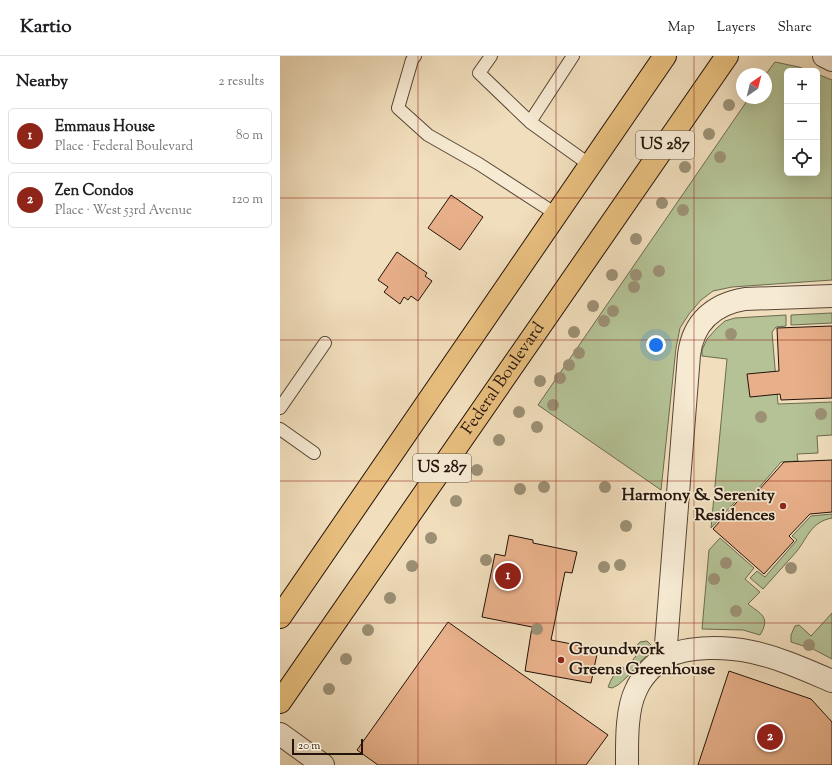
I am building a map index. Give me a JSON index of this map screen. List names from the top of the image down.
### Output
{
  "streets": {
    "main road": ["US 287", "Federal Boulevard"]
  },
  "places": ["Harmony & Serenity Residences", "Groundwork Greens Greenhouse"],
  "scale_bar": "20 m",
  "north": "top right",
  "page": {
    "header": "Kartio",
    "nav": ["Map", "Layers", "Share"],
    "heading": ["Nearby", "2 results"],
    "map_buttons": ["+", "−"],
    "list": [
      {
        "mark": "1",
        "name": "Emmaus House",
        "note": "Place · Federal Boulevard",
        "value": "80 m"
      },
      {
        "mark": "2",
        "name": "Zen Condos",
        "note": "Place · West 53rd Avenue",
        "value": "120 m"
      }
    ],
    "pins": ["1", "2"],
    "scale": "20 m"
  }
}
